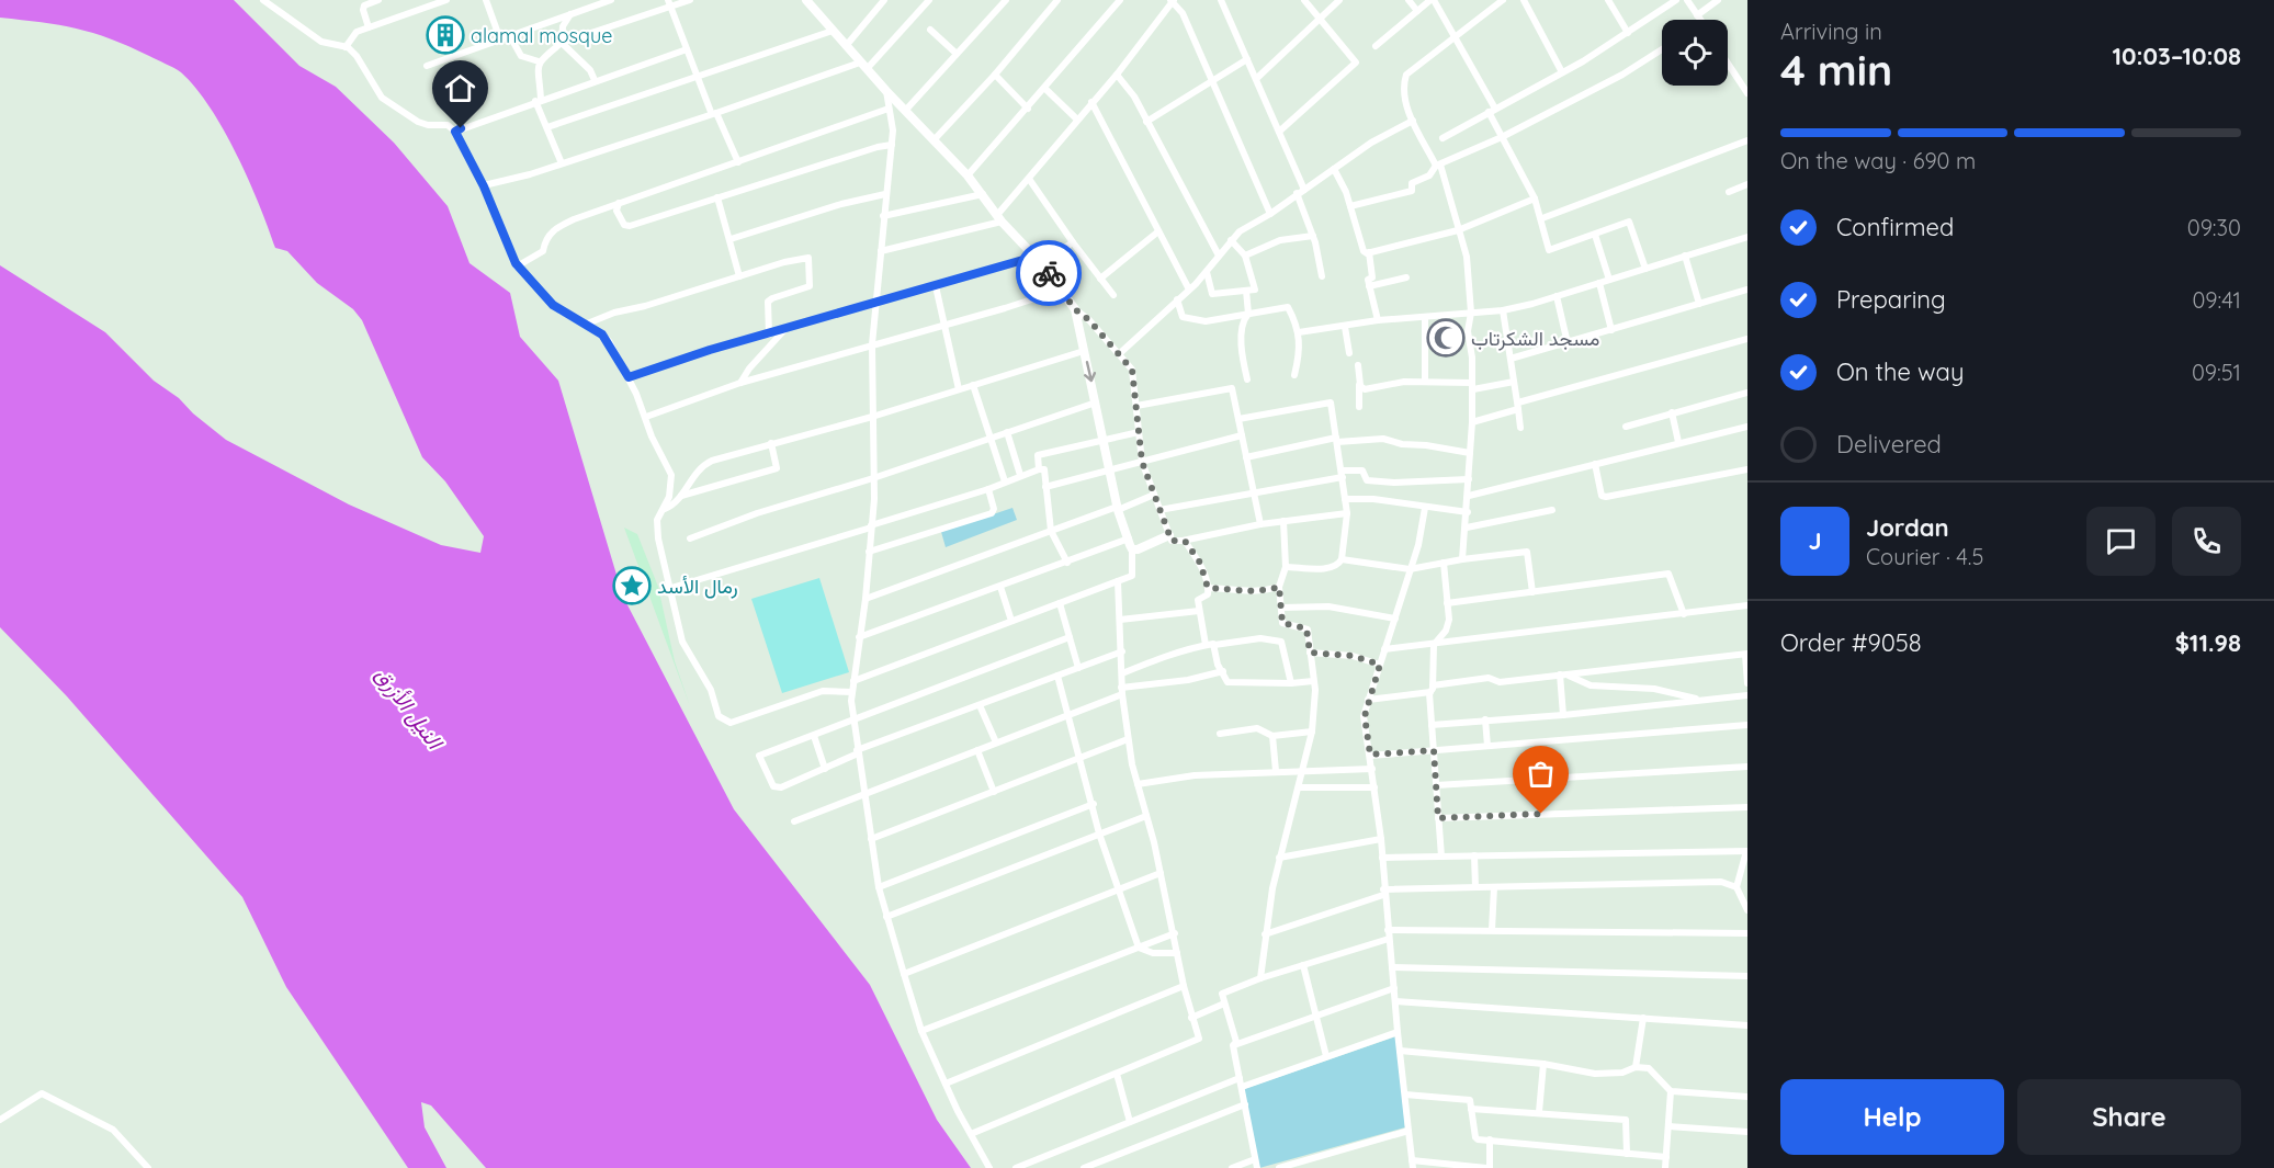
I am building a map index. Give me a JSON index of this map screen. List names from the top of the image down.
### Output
{
  "water": ["النيل الأزرق"],
  "places": {
    "building": ["alamal mosque"],
    "mosque": ["مسجد الشكرتاب"],
    "place": ["رمال الأسد"]
  },
  "page": {
    "heading": ["4 min", "Arriving in", "10:03–10:08"],
    "panel": [
      "Jordan",
      "Courier · 4.5",
      "Order #9058",
      "$11.98"
    ],
    "bar": "On the way · 690 m",
    "list": [
      ["Confirmed", "09:30"],
      ["Preparing", "09:41"],
      ["On the way", "09:51"],
      "Delivered"
    ],
    "round": "J",
    "buttons": ["Help", "Share"]
  }
}
